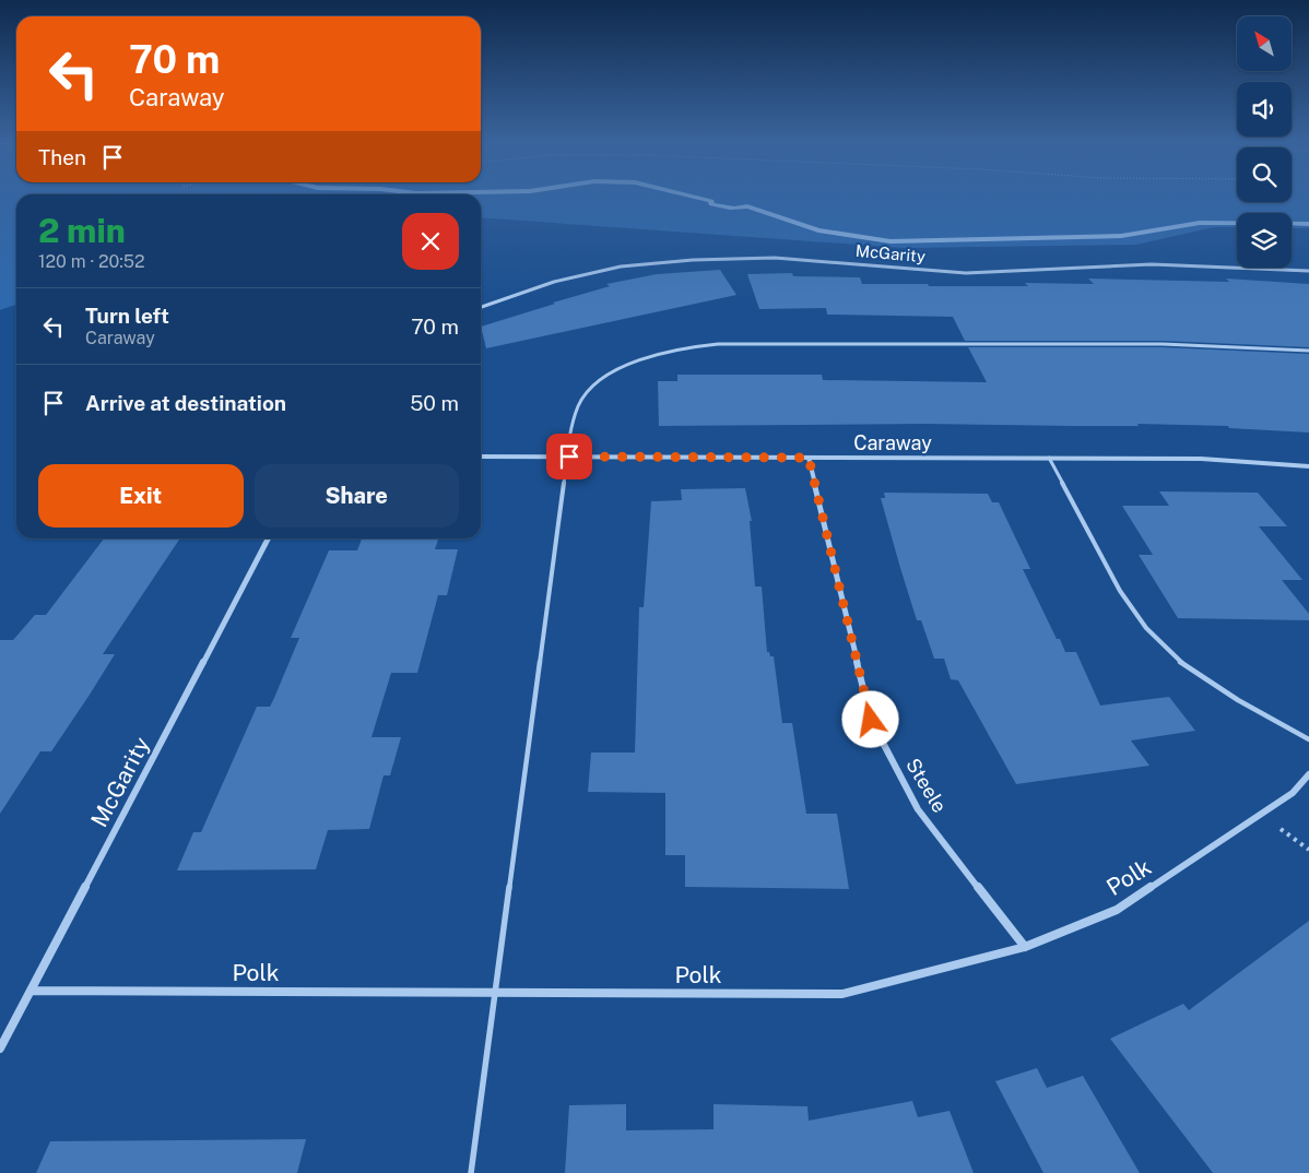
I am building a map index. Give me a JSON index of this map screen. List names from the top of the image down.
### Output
{
  "streets": {
    "street": [
      "McGarity",
      "Caraway",
      "Steele",
      "Polk"
    ]
  },
  "crossings": [
    ["McGarity", "Polk"],
    ["Caraway", "Steele"],
    ["Steele", "Polk"]
  ],
  "north": "top left",
  "page": {
    "turn": ["70 m", "Caraway"],
    "then": "Then",
    "heading": ["2 min", "120 m · 20:52"],
    "list": [
      {
        "name": "Turn left",
        "note": "Caraway",
        "value": "70 m"
      },
      {
        "name": "Arrive at destination",
        "value": "50 m"
      }
    ],
    "buttons": ["Exit", "Share"]
  }
}
